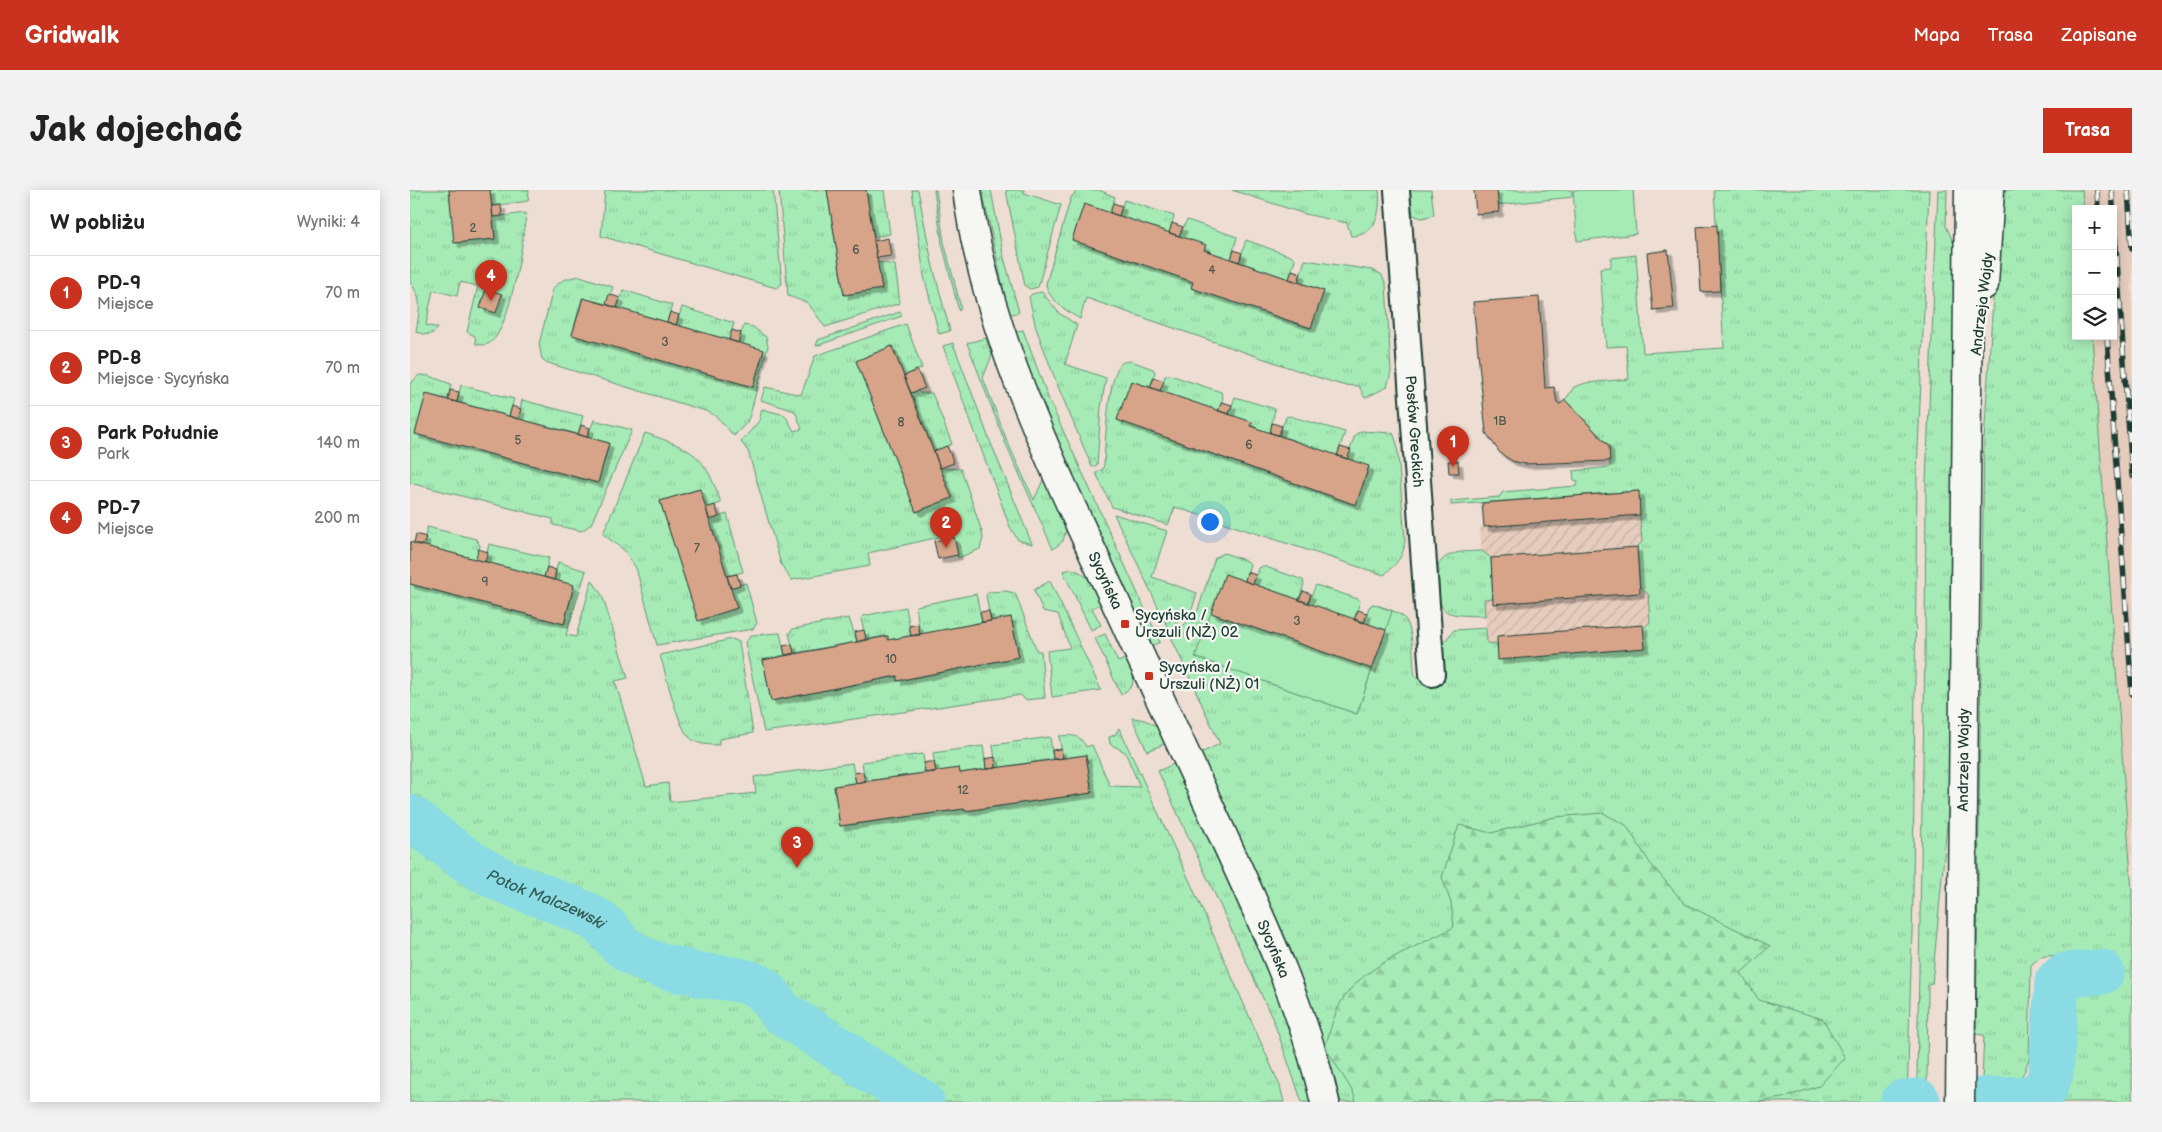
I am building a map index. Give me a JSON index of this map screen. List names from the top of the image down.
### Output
{
  "streets": {
    "main road": ["Andrzeja Wajdy", "Sycyńska"],
    "street": ["Posłów Greckich"]
  },
  "water": ["Potok Malczewski"],
  "places": {
    "transit": ["Sycyńska / Urszuli (NŻ) 02", "Sycyńska / Urszuli (NŻ) 01"]
  },
  "house_numbers": [
    "2",
    "6",
    "4",
    "3",
    "1B",
    "8",
    "5",
    "6",
    "7",
    "9",
    "3",
    "10",
    "12"
  ],
  "page": {
    "header": "Gridwalk",
    "nav": ["Mapa", "Trasa", "Zapisane"],
    "buttons": "Trasa",
    "title": "Jak dojechać",
    "heading": ["W pobliżu", "Wyniki: 4"],
    "map_buttons": ["+", "−"],
    "list": [
      {
        "mark": "1",
        "name": "PD-9",
        "note": "Miejsce",
        "value": "70 m"
      },
      {
        "mark": "2",
        "name": "PD-8",
        "note": "Miejsce · Sycyńska",
        "value": "70 m"
      },
      {
        "mark": "3",
        "name": "Park Południe",
        "note": "Park",
        "value": "140 m"
      },
      {
        "mark": "4",
        "name": "PD-7",
        "note": "Miejsce",
        "value": "200 m"
      }
    ],
    "pins": [
      "4",
      "1",
      "2",
      "3"
    ]
  }
}
